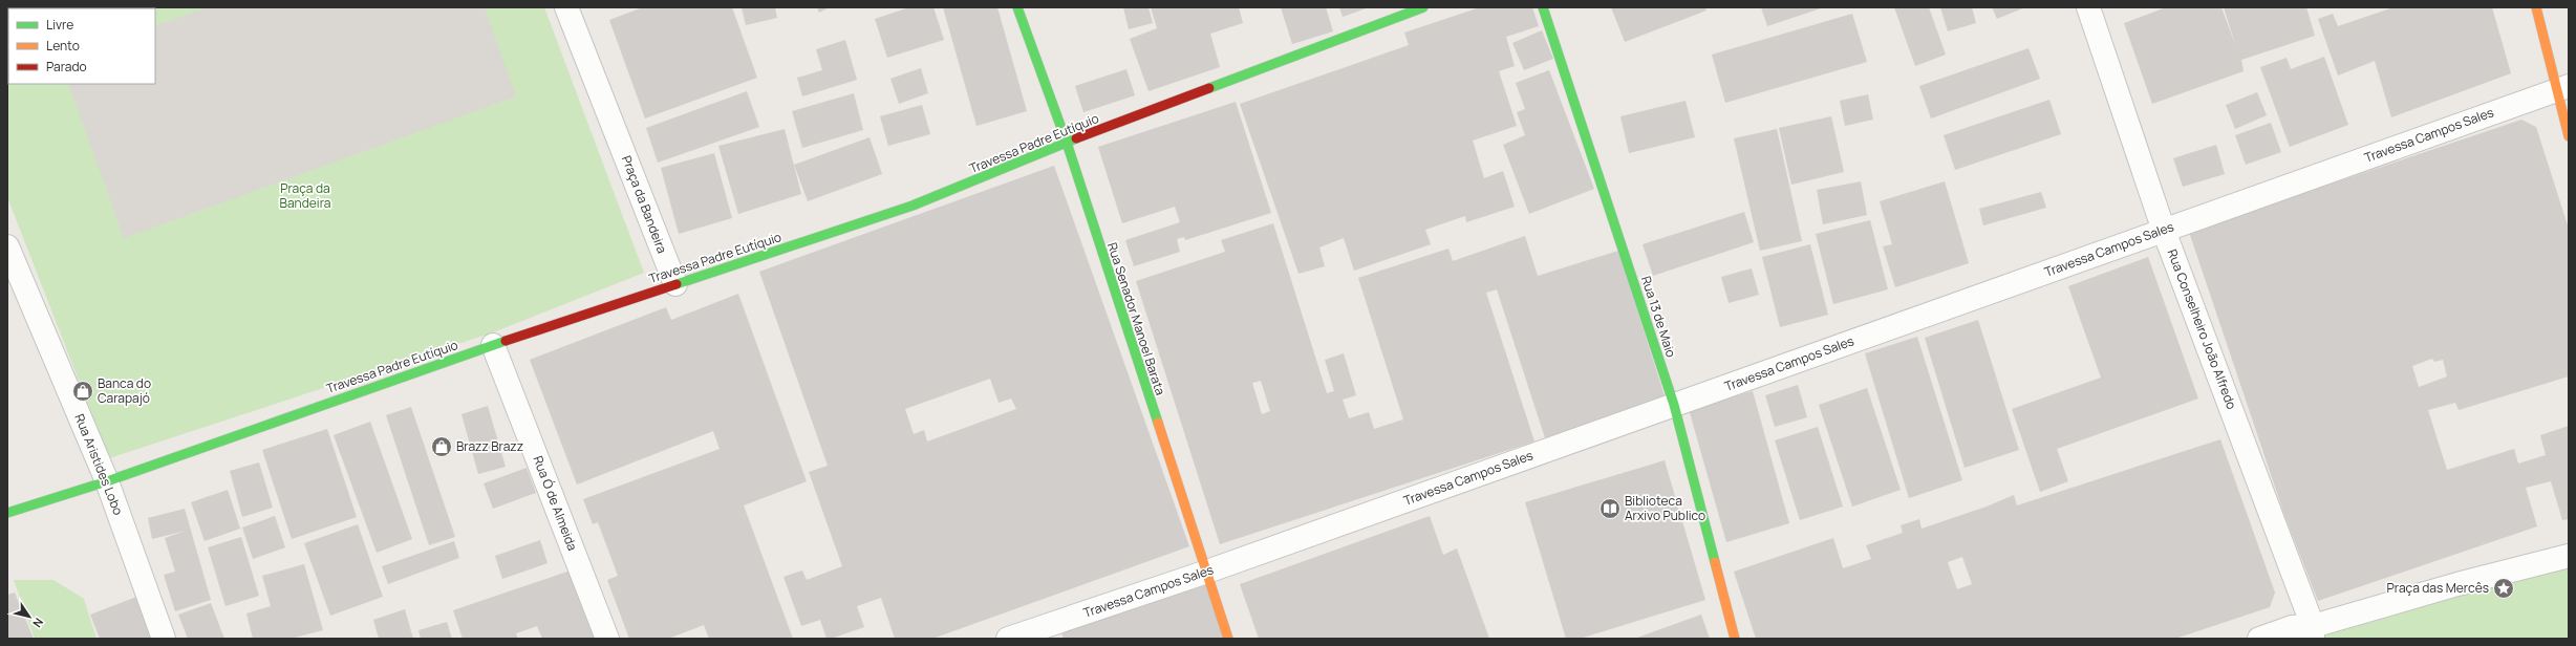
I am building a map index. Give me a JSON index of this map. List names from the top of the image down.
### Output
{
  "streets": {
    "street": [
      "Travessa Campos Sales",
      "Travessa Padre Eutíquio",
      "Praça da Bandeira",
      "Rua 13 de Maio",
      "Rua Senador Manoel Barata",
      "Rua Conselheiro João Alfredo",
      "Rua Aristides Lobo",
      "Rua Ó de Almeida"
    ]
  },
  "crossings": [
    ["Travessa Campos Sales", "Rua 13 de Maio"],
    ["Travessa Campos Sales", "Rua Senador Manoel Barata"],
    ["Travessa Campos Sales", "Rua Conselheiro João Alfredo"],
    ["Travessa Padre Eutíquio", "Praça da Bandeira"],
    ["Travessa Padre Eutíquio", "Rua Senador Manoel Barata"],
    ["Travessa Padre Eutíquio", "Rua Aristides Lobo"],
    ["Travessa Padre Eutíquio", "Rua Ó de Almeida"]
  ],
  "parks": ["Praça da Bandeira"],
  "places": {
    "shop": ["Banca do Carapajó", "Brazz Brazz"],
    "library": ["Biblioteca Arxivo Publico"],
    "place": ["Praça das Mercês"]
  },
  "legend": ["Livre", "Lento", "Parado"],
  "north": "bottom right"
}
